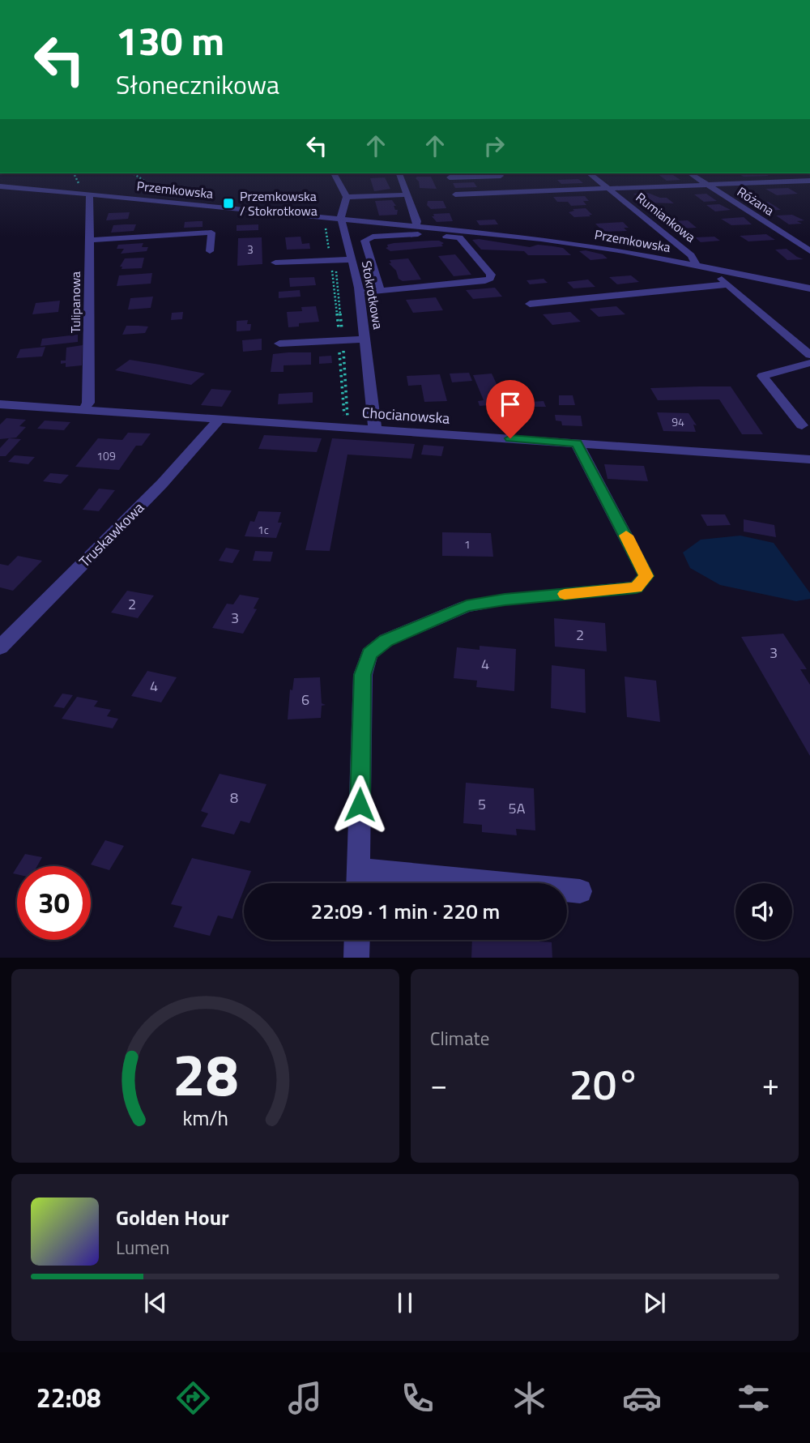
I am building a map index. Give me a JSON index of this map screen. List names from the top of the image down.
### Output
{
  "streets": {
    "street": [
      "Przemkowska",
      "Różana",
      "Rumiankowa",
      "Stokrotkowa",
      "Tulipanowa",
      "Chocianowska",
      "Truskawkowa"
    ]
  },
  "crossings": [
    ["Przemkowska", "Rumiankowa"],
    ["Przemkowska", "Stokrotkowa"],
    ["Przemkowska", "Tulipanowa"],
    ["Stokrotkowa", "Chocianowska"],
    ["Tulipanowa", "Chocianowska"],
    ["Chocianowska", "Truskawkowa"]
  ],
  "places": {
    "transit": ["Przemkowska / Stokrotkowa"]
  },
  "house_numbers": [
    "3",
    "94",
    "109",
    "1c",
    "1",
    "2",
    "3",
    "2",
    "3",
    "4",
    "4",
    "6",
    "8",
    "5",
    "5A"
  ],
  "page": {
    "turn": ["130 m", "Słonecznikowa"],
    "limit": "30",
    "trip": "22:09 · 1 min · 220 m",
    "tile": "Climate",
    "heat": ["−", "20°", "+"],
    "song": ["Golden Hour", "Lumen"],
    "tabs": "22:08",
    "gauge": ["28", "km/h"]
  }
}
